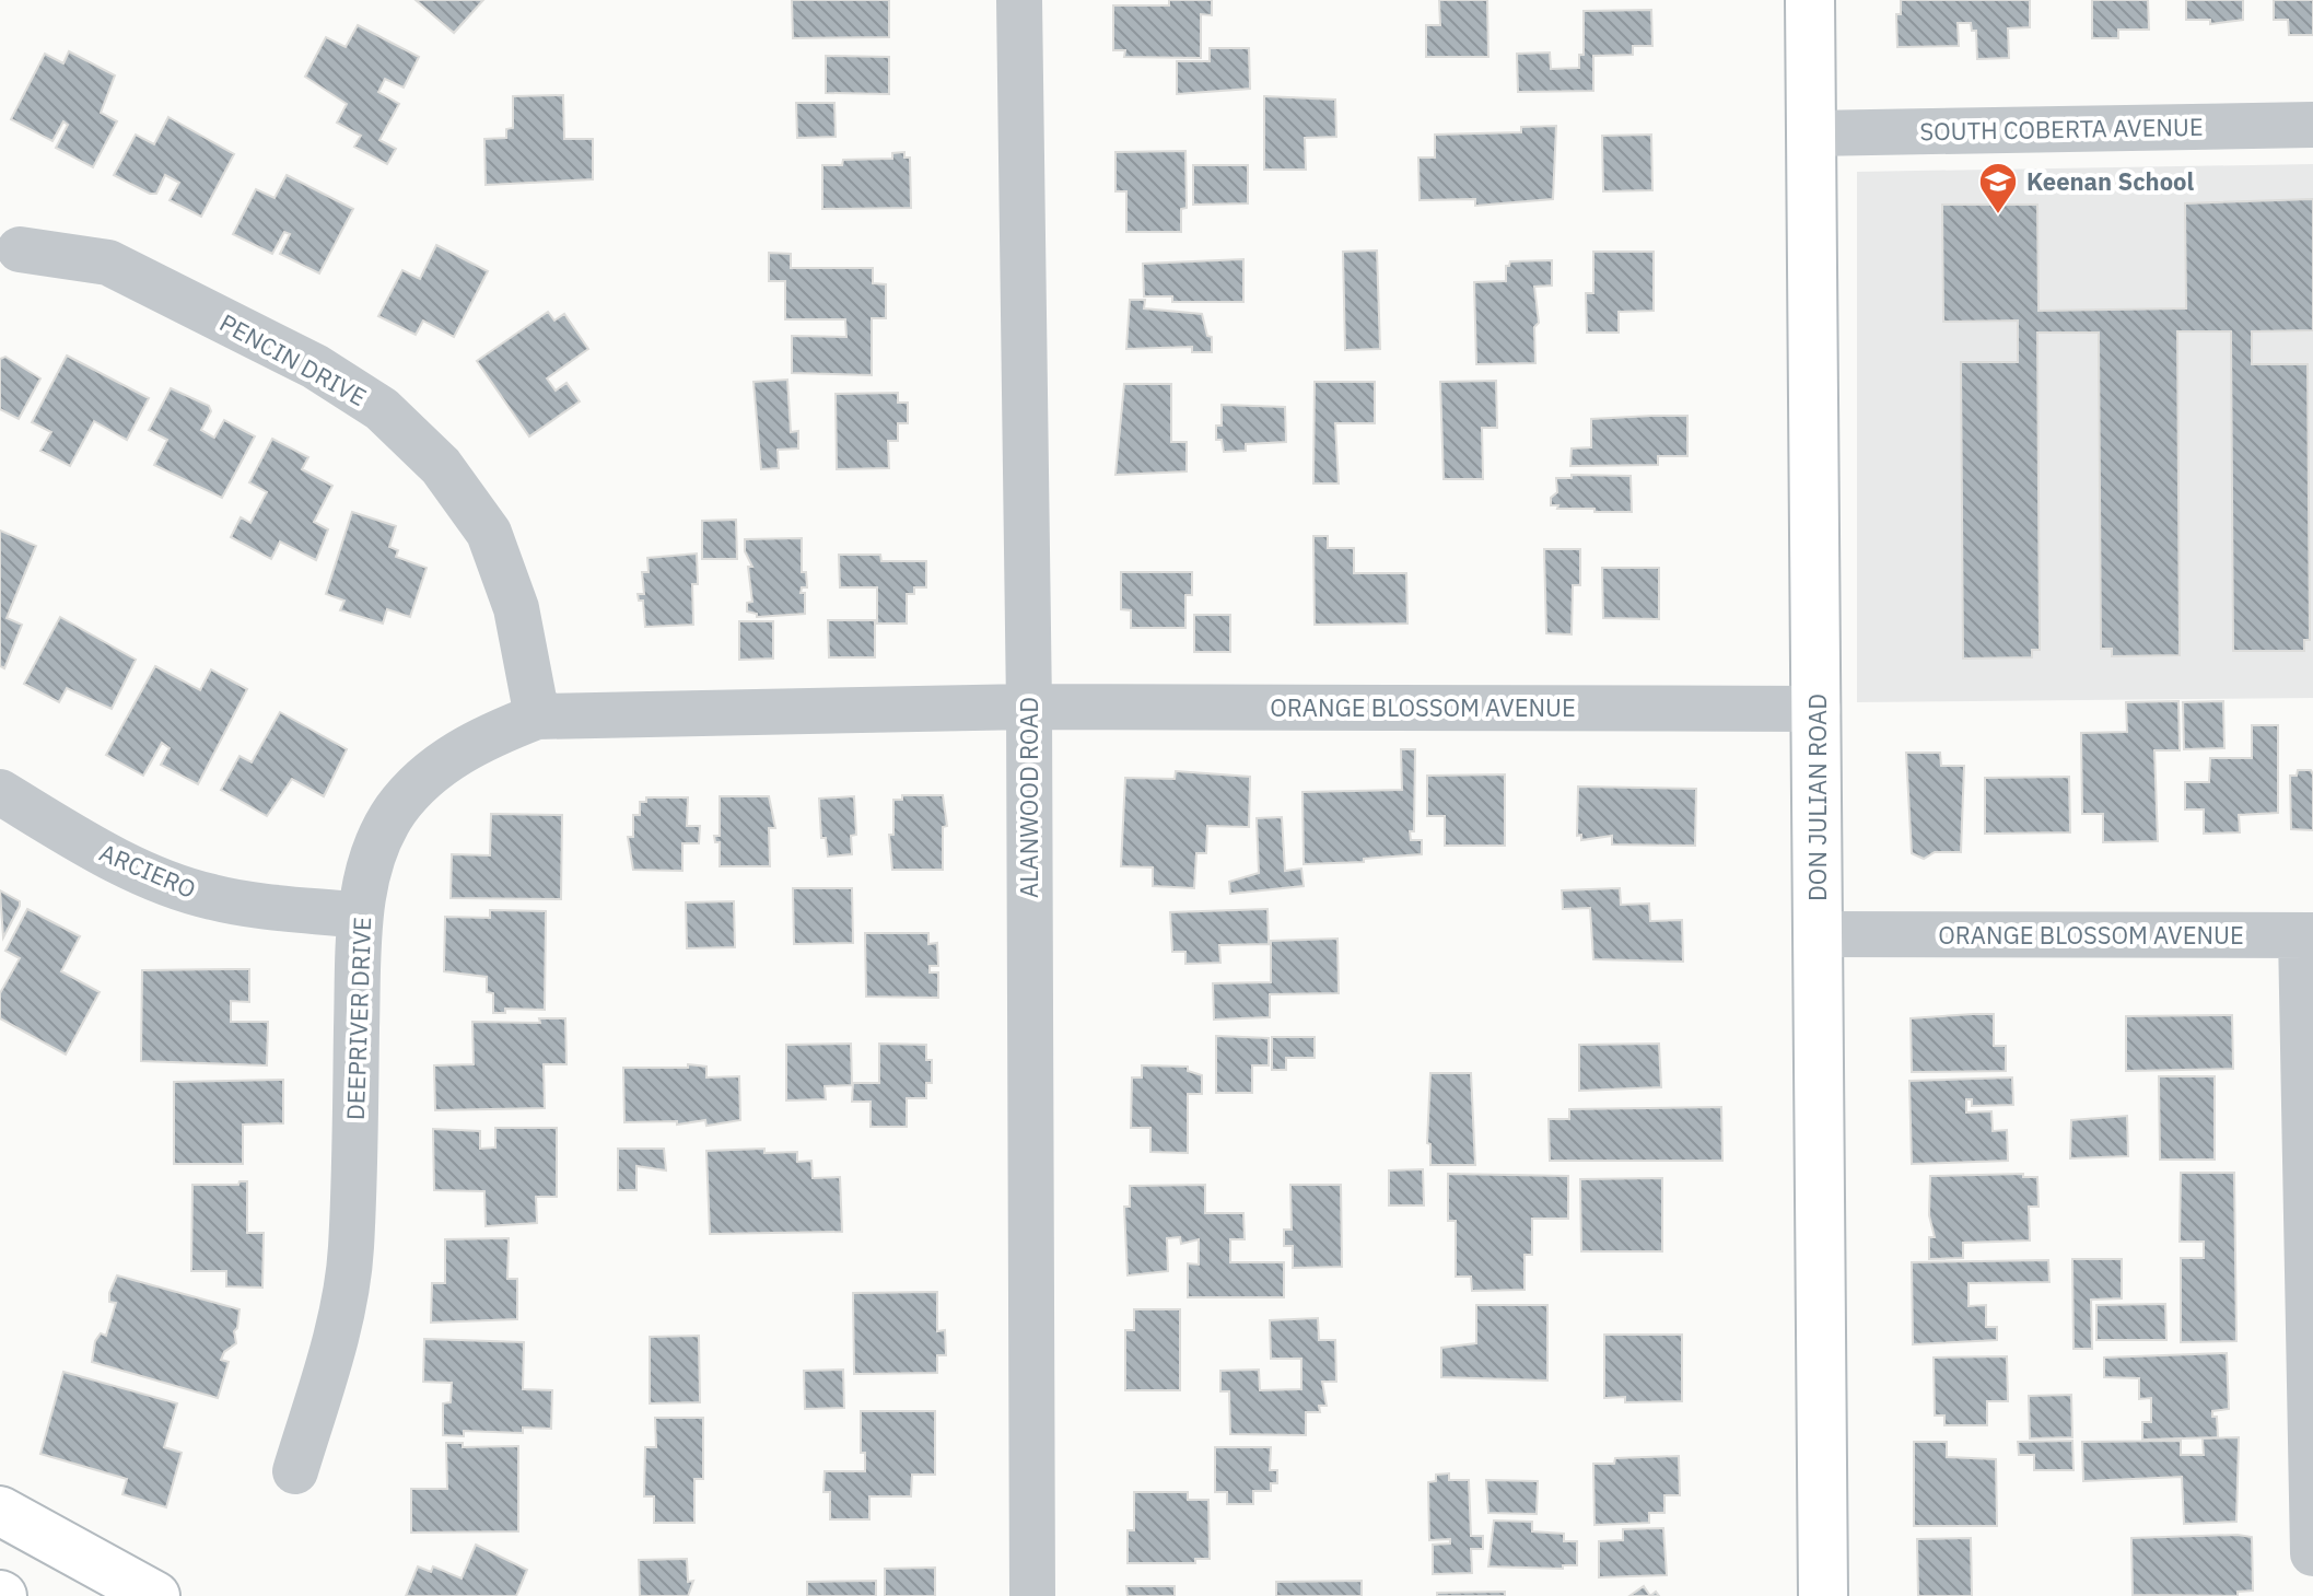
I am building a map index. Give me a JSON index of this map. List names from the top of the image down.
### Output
{
  "streets": {
    "street": [
      "SOUTH COBERTA AVENUE",
      "PENCIN DRIVE",
      "ORANGE BLOSSOM AVENUE",
      "ALANWOOD ROAD",
      "DON JULIAN ROAD",
      "ARCIERO",
      "DEEPRIVER DRIVE"
    ]
  },
  "crossings": [
    ["SOUTH COBERTA AVENUE", "DON JULIAN ROAD"],
    ["PENCIN DRIVE", "DEEPRIVER DRIVE"],
    ["ORANGE BLOSSOM AVENUE", "ALANWOOD ROAD"],
    ["ORANGE BLOSSOM AVENUE", "DON JULIAN ROAD"],
    ["ORANGE BLOSSOM AVENUE", "DEEPRIVER DRIVE"],
    ["ALANWOOD ROAD", "DEEPRIVER DRIVE"],
    ["ARCIERO", "DEEPRIVER DRIVE"]
  ],
  "places": {
    "school or university": ["Keenan School"]
  }
}
